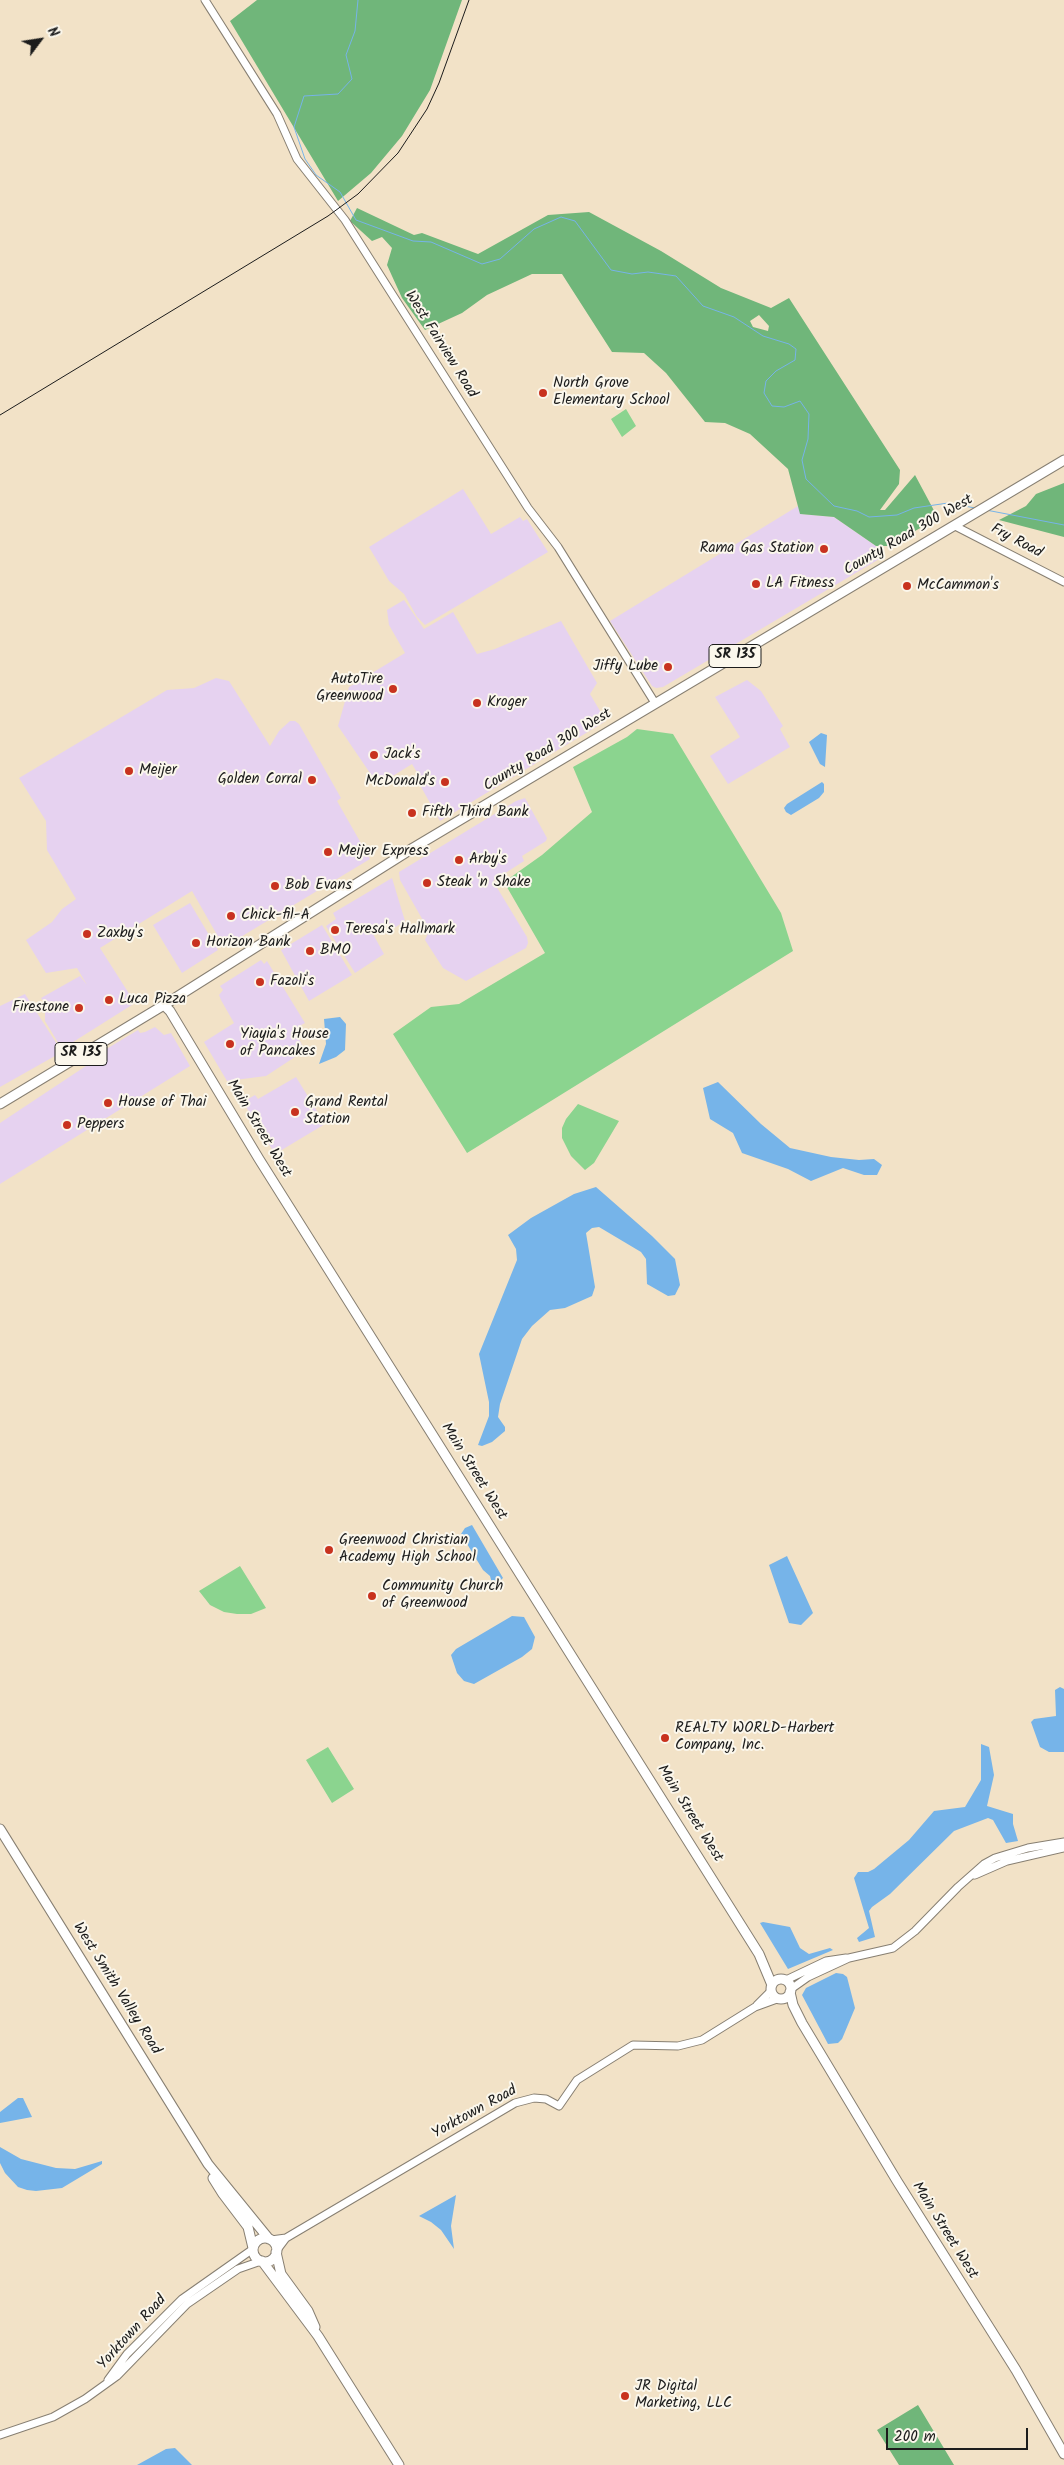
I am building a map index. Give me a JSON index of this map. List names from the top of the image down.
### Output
{
  "streets": {
    "main road": [
      "County Road 300 West",
      "SR 135",
      "Main Street West",
      "West Smith Valley Road"
    ],
    "street": ["West Fairview Road", "Fry Road", "Yorktown Road"]
  },
  "crossings": [
    ["West Fairview Road", "County Road 300 West"],
    ["County Road 300 West", "Fry Road"],
    ["County Road 300 West", "Main Street West"],
    ["Main Street West", "Yorktown Road"],
    ["West Smith Valley Road", "Yorktown Road"]
  ],
  "places": [
    "North Grove Elementary School",
    "Rama Gas Station",
    "LA Fitness",
    "McCammon's",
    "Jiffy Lube",
    "AutoTire Greenwood",
    "Kroger",
    "Jack's",
    "Meijer",
    "Golden Corral",
    "McDonald's",
    "Fifth Third Bank",
    "Meijer Express",
    "Arby's",
    "Steak 'n Shake",
    "Bob Evans",
    "Chick-fil-A",
    "Teresa's Hallmark",
    "Zaxby's",
    "Horizon Bank",
    "BMO",
    "Fazoli's",
    "Luca Pizza",
    "Firestone",
    "Yiayia's House of Pancakes",
    "House of Thai",
    "Grand Rental Station",
    "Peppers",
    "Greenwood Christian Academy High School",
    "Community Church of Greenwood",
    "REALTY WORLD-Harbert Company, Inc.",
    "JR Digital Marketing, LLC"
  ],
  "scale_bar": "200 m",
  "north": "top right"
}
